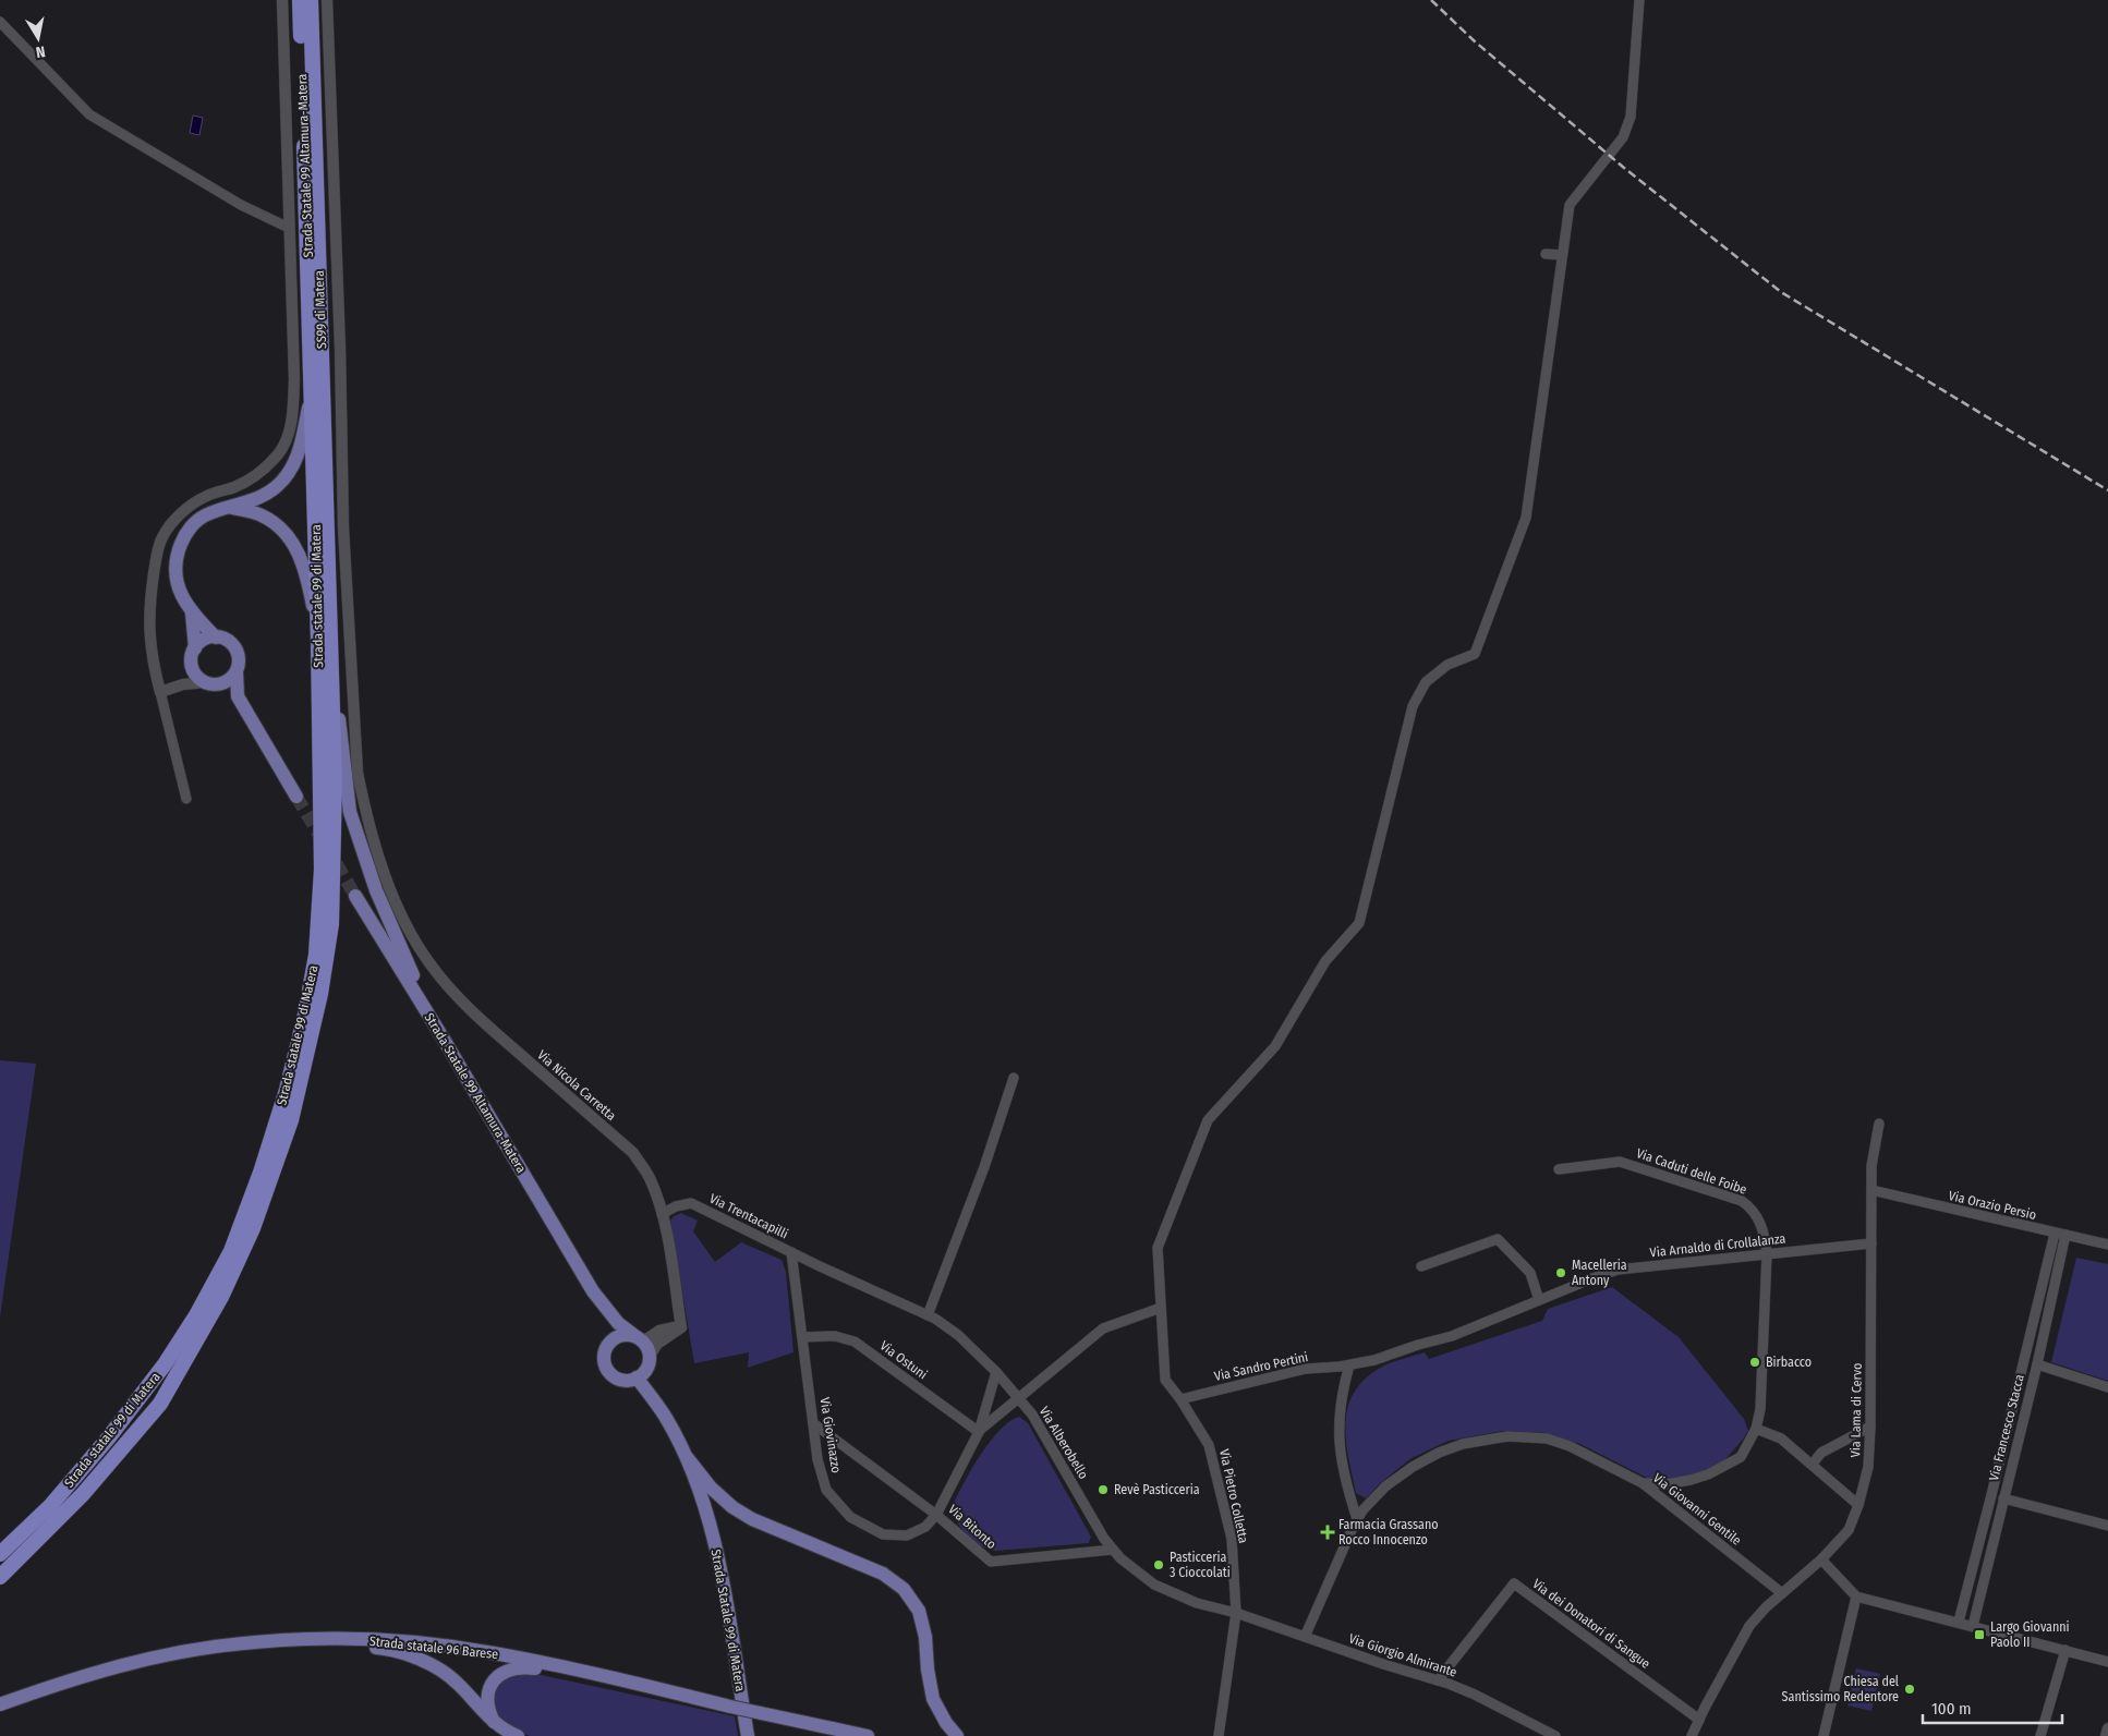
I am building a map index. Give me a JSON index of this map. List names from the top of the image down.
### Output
{
  "streets": {
    "highway": ["Strada Statale 99 Altamura-Matera", "SS99 di Matera", "Strada statale 99 di Matera"],
    "main road": ["Strada Statale 99 di Matera", "Strada statale 96 Barese"],
    "street": [
      "Via Nicola Carretta",
      "Via Caduti delle Foibe",
      "Via Orazio Persio",
      "Via Trentacapilli",
      "Via Arnaldo di Crollalanza",
      "Via Ostuni",
      "Via Sandro Pertini",
      "Via Lama di Cervo",
      "Via Francesco Stacca",
      "Via Giovinazzo",
      "Via Alberobello",
      "Via Pietro Colletta",
      "Via Giovanni Gentile",
      "Via Bitonto",
      "Via dei Donatori di Sangue",
      "Via Giorgio Almirante"
    ]
  },
  "crossings": [
    ["Strada Statale 99 Altamura-Matera", "Strada statale 99 di Matera"],
    ["Strada Statale 99 Altamura-Matera", "Strada Statale 99 di Matera"],
    ["SS99 di Matera", "Strada statale 99 di Matera"],
    ["Via Nicola Carretta", "Via Trentacapilli"],
    ["Via Caduti delle Foibe", "Via Arnaldo di Crollalanza"],
    ["Via Caduti delle Foibe", "Via Giovanni Gentile"],
    ["Via Orazio Persio", "Via Lama di Cervo"],
    ["Via Orazio Persio", "Via Francesco Stacca"],
    ["Via Trentacapilli", "Via Giovinazzo"],
    ["Via Trentacapilli", "Via Alberobello"],
    ["Via Trentacapilli", "Via Bitonto"],
    ["Via Arnaldo di Crollalanza", "Via Sandro Pertini"],
    ["Via Arnaldo di Crollalanza", "Via Lama di Cervo"],
    ["Via Ostuni", "Via Giovinazzo"],
    ["Via Ostuni", "Via Bitonto"],
    ["Via Sandro Pertini", "Via Pietro Colletta"],
    ["Via Lama di Cervo", "Via Giovanni Gentile"],
    ["Via Lama di Cervo", "Via dei Donatori di Sangue"],
    ["Via Giovinazzo", "Via Bitonto"],
    ["Via Alberobello", "Via Pietro Colletta"],
    ["Via Alberobello", "Via Bitonto"],
    ["Via Alberobello", "Via Giorgio Almirante"],
    ["Via Pietro Colletta", "Via Bitonto"],
    ["Via Pietro Colletta", "Via Giorgio Almirante"],
    ["Via Giovanni Gentile", "Via Giorgio Almirante"],
    ["Via dei Donatori di Sangue", "Via Giorgio Almirante"]
  ],
  "places": {
    "other": [
      "Macelleria Antony",
      "Birbacco",
      "Revè Pasticceria",
      "Pasticceria 3 Cioccolati",
      "Chiesa del Santissimo Redentore"
    ],
    "health": ["Farmacia Grassano Rocco Innocenzo"],
    "transit": ["Largo Giovanni Paolo II"]
  },
  "scale_bar": "100 m",
  "north": "bottom"
}
